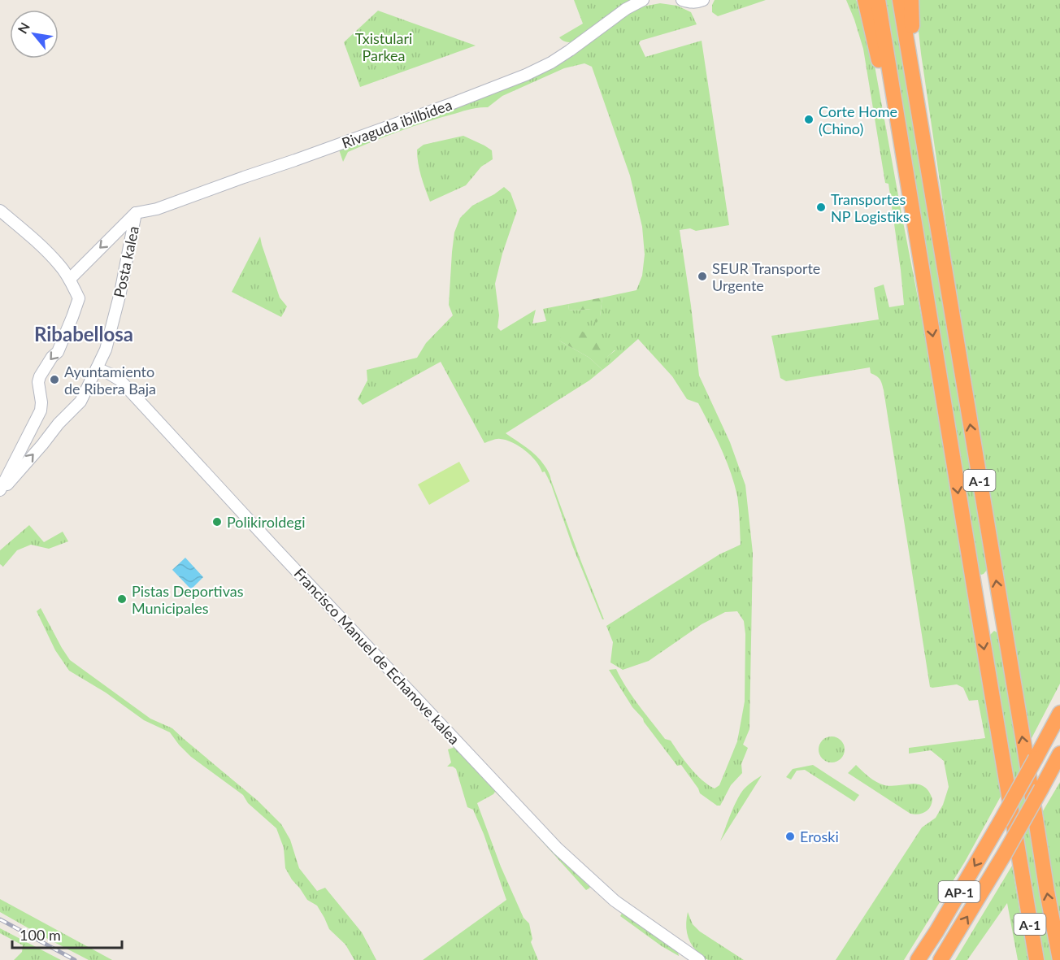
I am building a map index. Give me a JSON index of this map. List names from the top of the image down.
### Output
{
  "streets": {
    "highway": ["A-1", "AP-1"],
    "street": ["Rivaguda ibilbidea", "Posta kalea", "Francisco Manuel de Echanove kalea"]
  },
  "crossings": [
    ["Rivaguda ibilbidea", "Posta kalea"],
    ["Posta kalea", "Francisco Manuel de Echanove kalea"]
  ],
  "one_way": ["Posta kalea"],
  "districts": ["Ribabellosa"],
  "parks": ["Txistulari Parkea"],
  "places": [
    "Corte Home (Chino)",
    "Transportes NP Logistiks",
    "SEUR Transporte Urgente",
    "Ayuntamiento de Ribera Baja",
    "Polikiroldegi",
    "Pistas Deportivas Municipales",
    "Eroski"
  ],
  "scale_bar": "100 m",
  "north": "top left"
}
